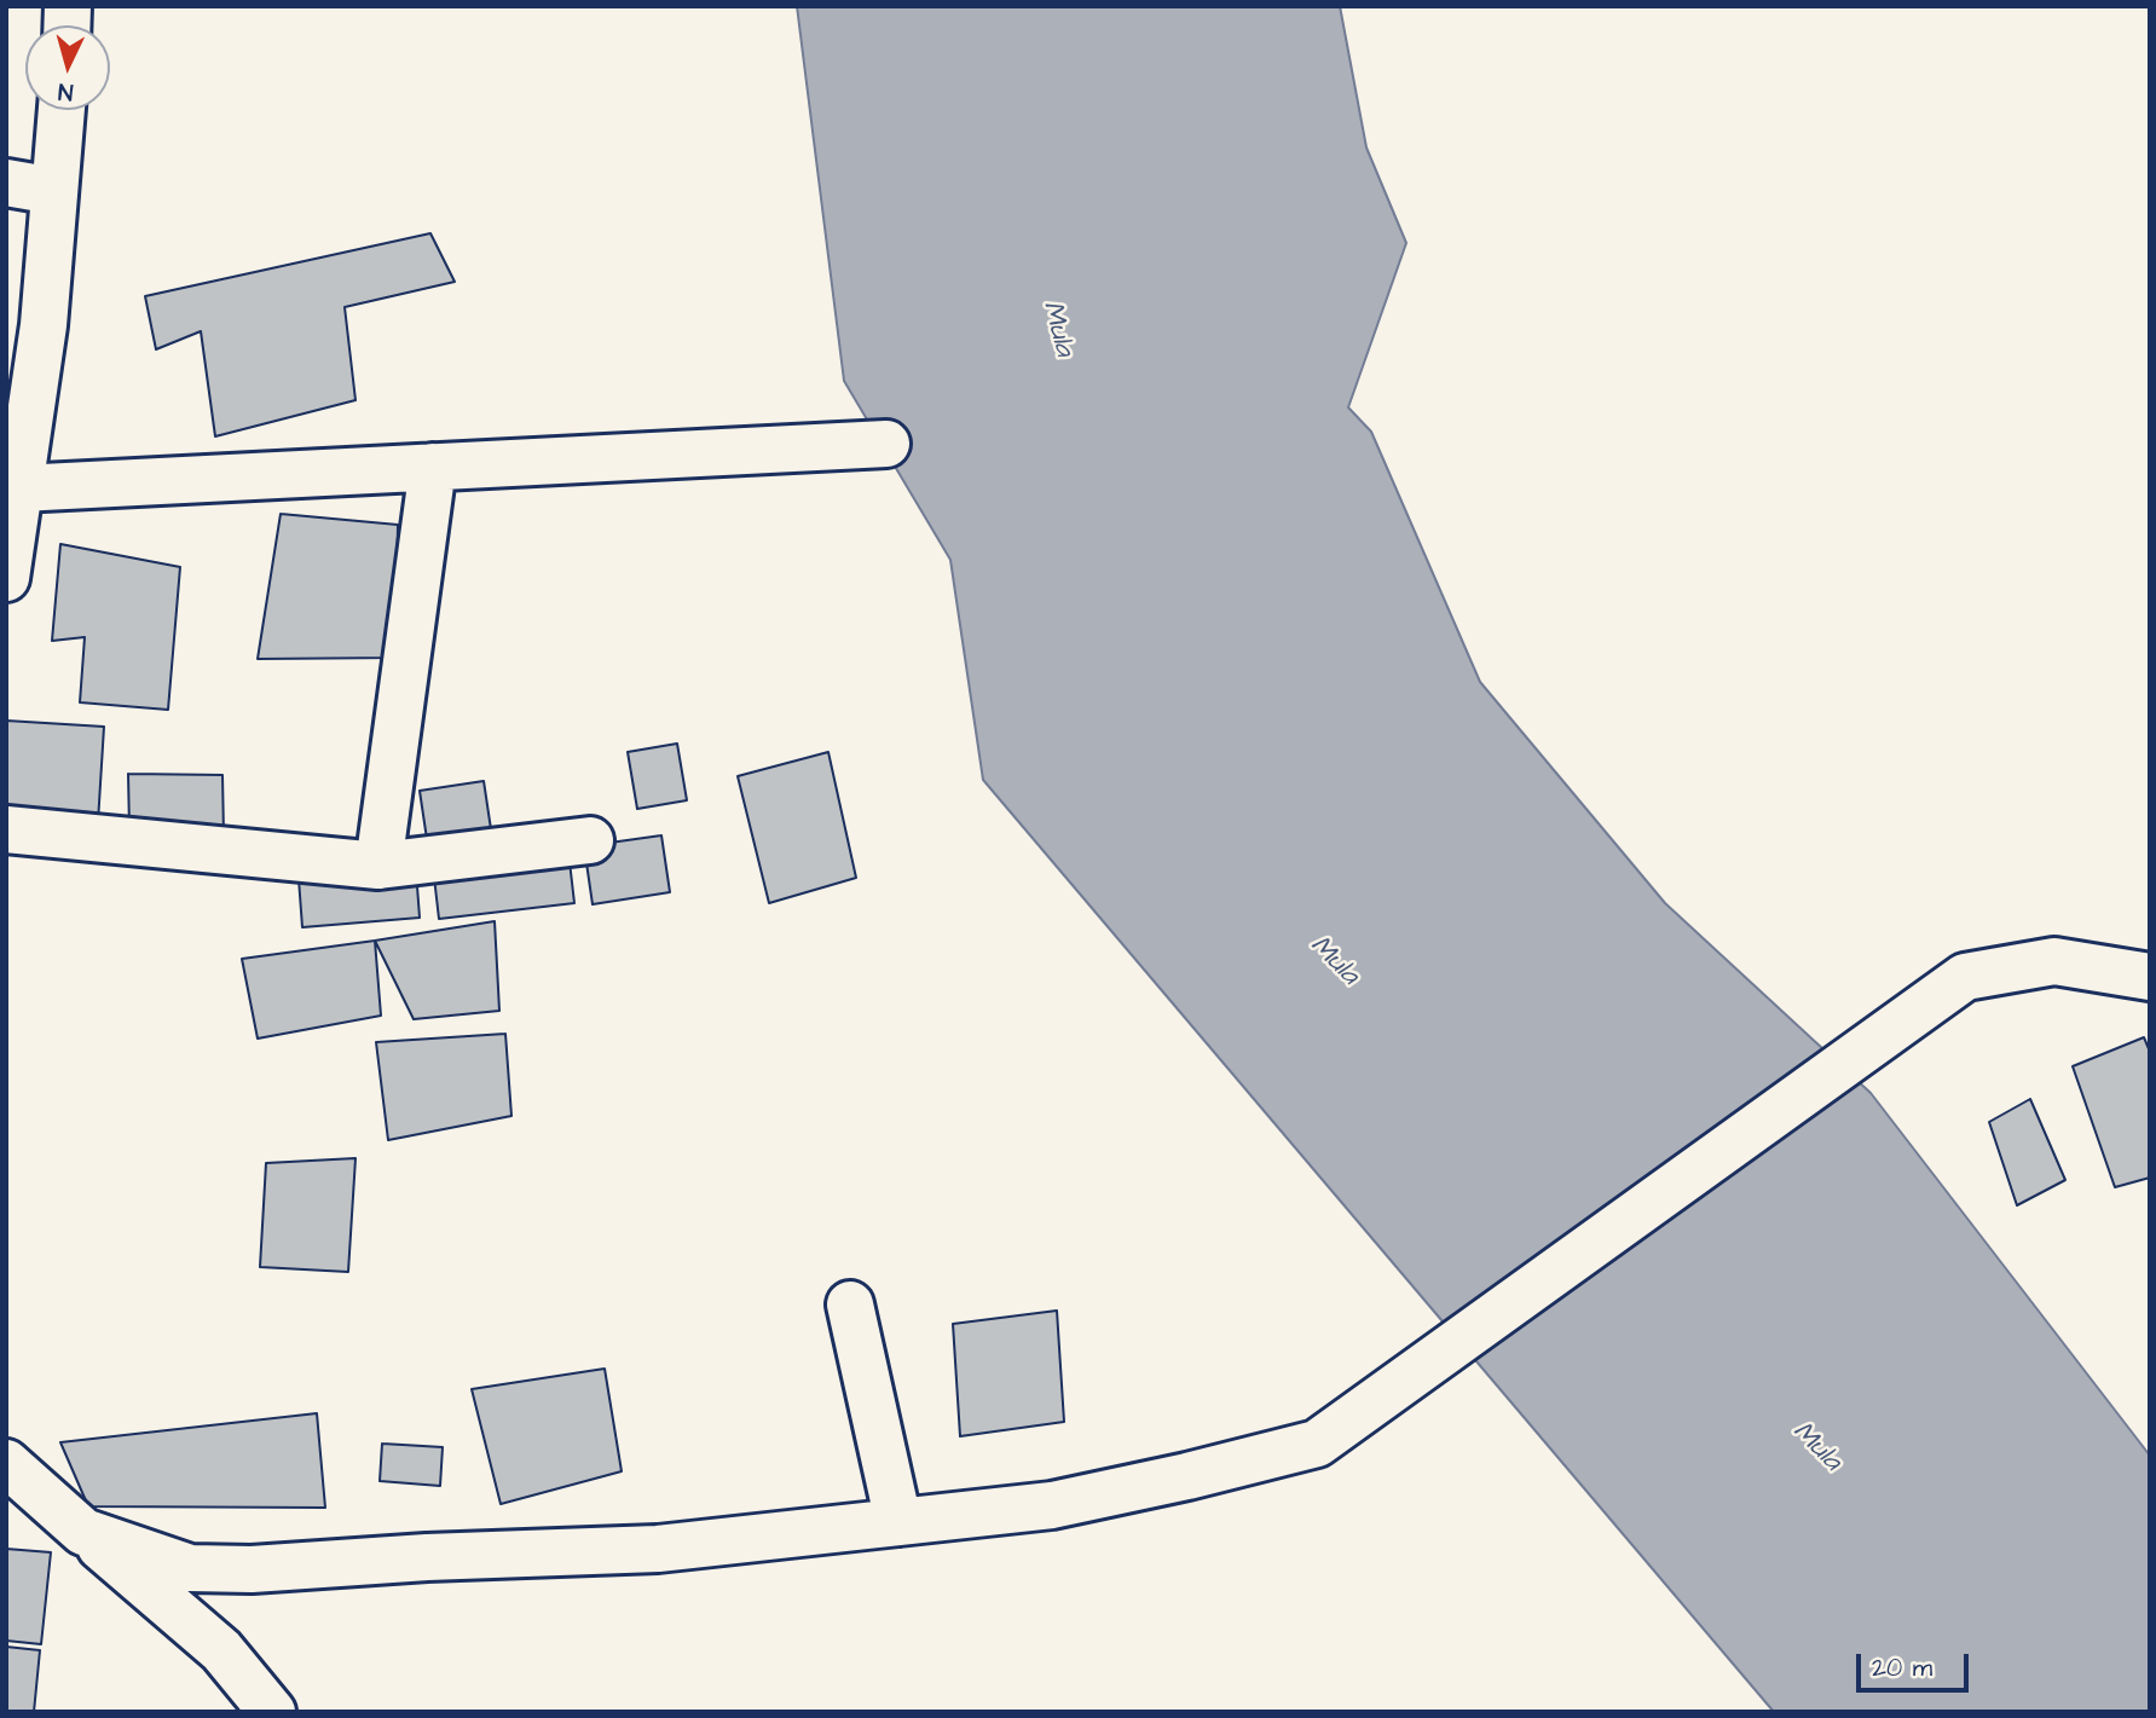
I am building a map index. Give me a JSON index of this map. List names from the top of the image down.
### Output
{
  "water": ["Mula"],
  "scale_bar": "20 m",
  "north": "bottom"
}
